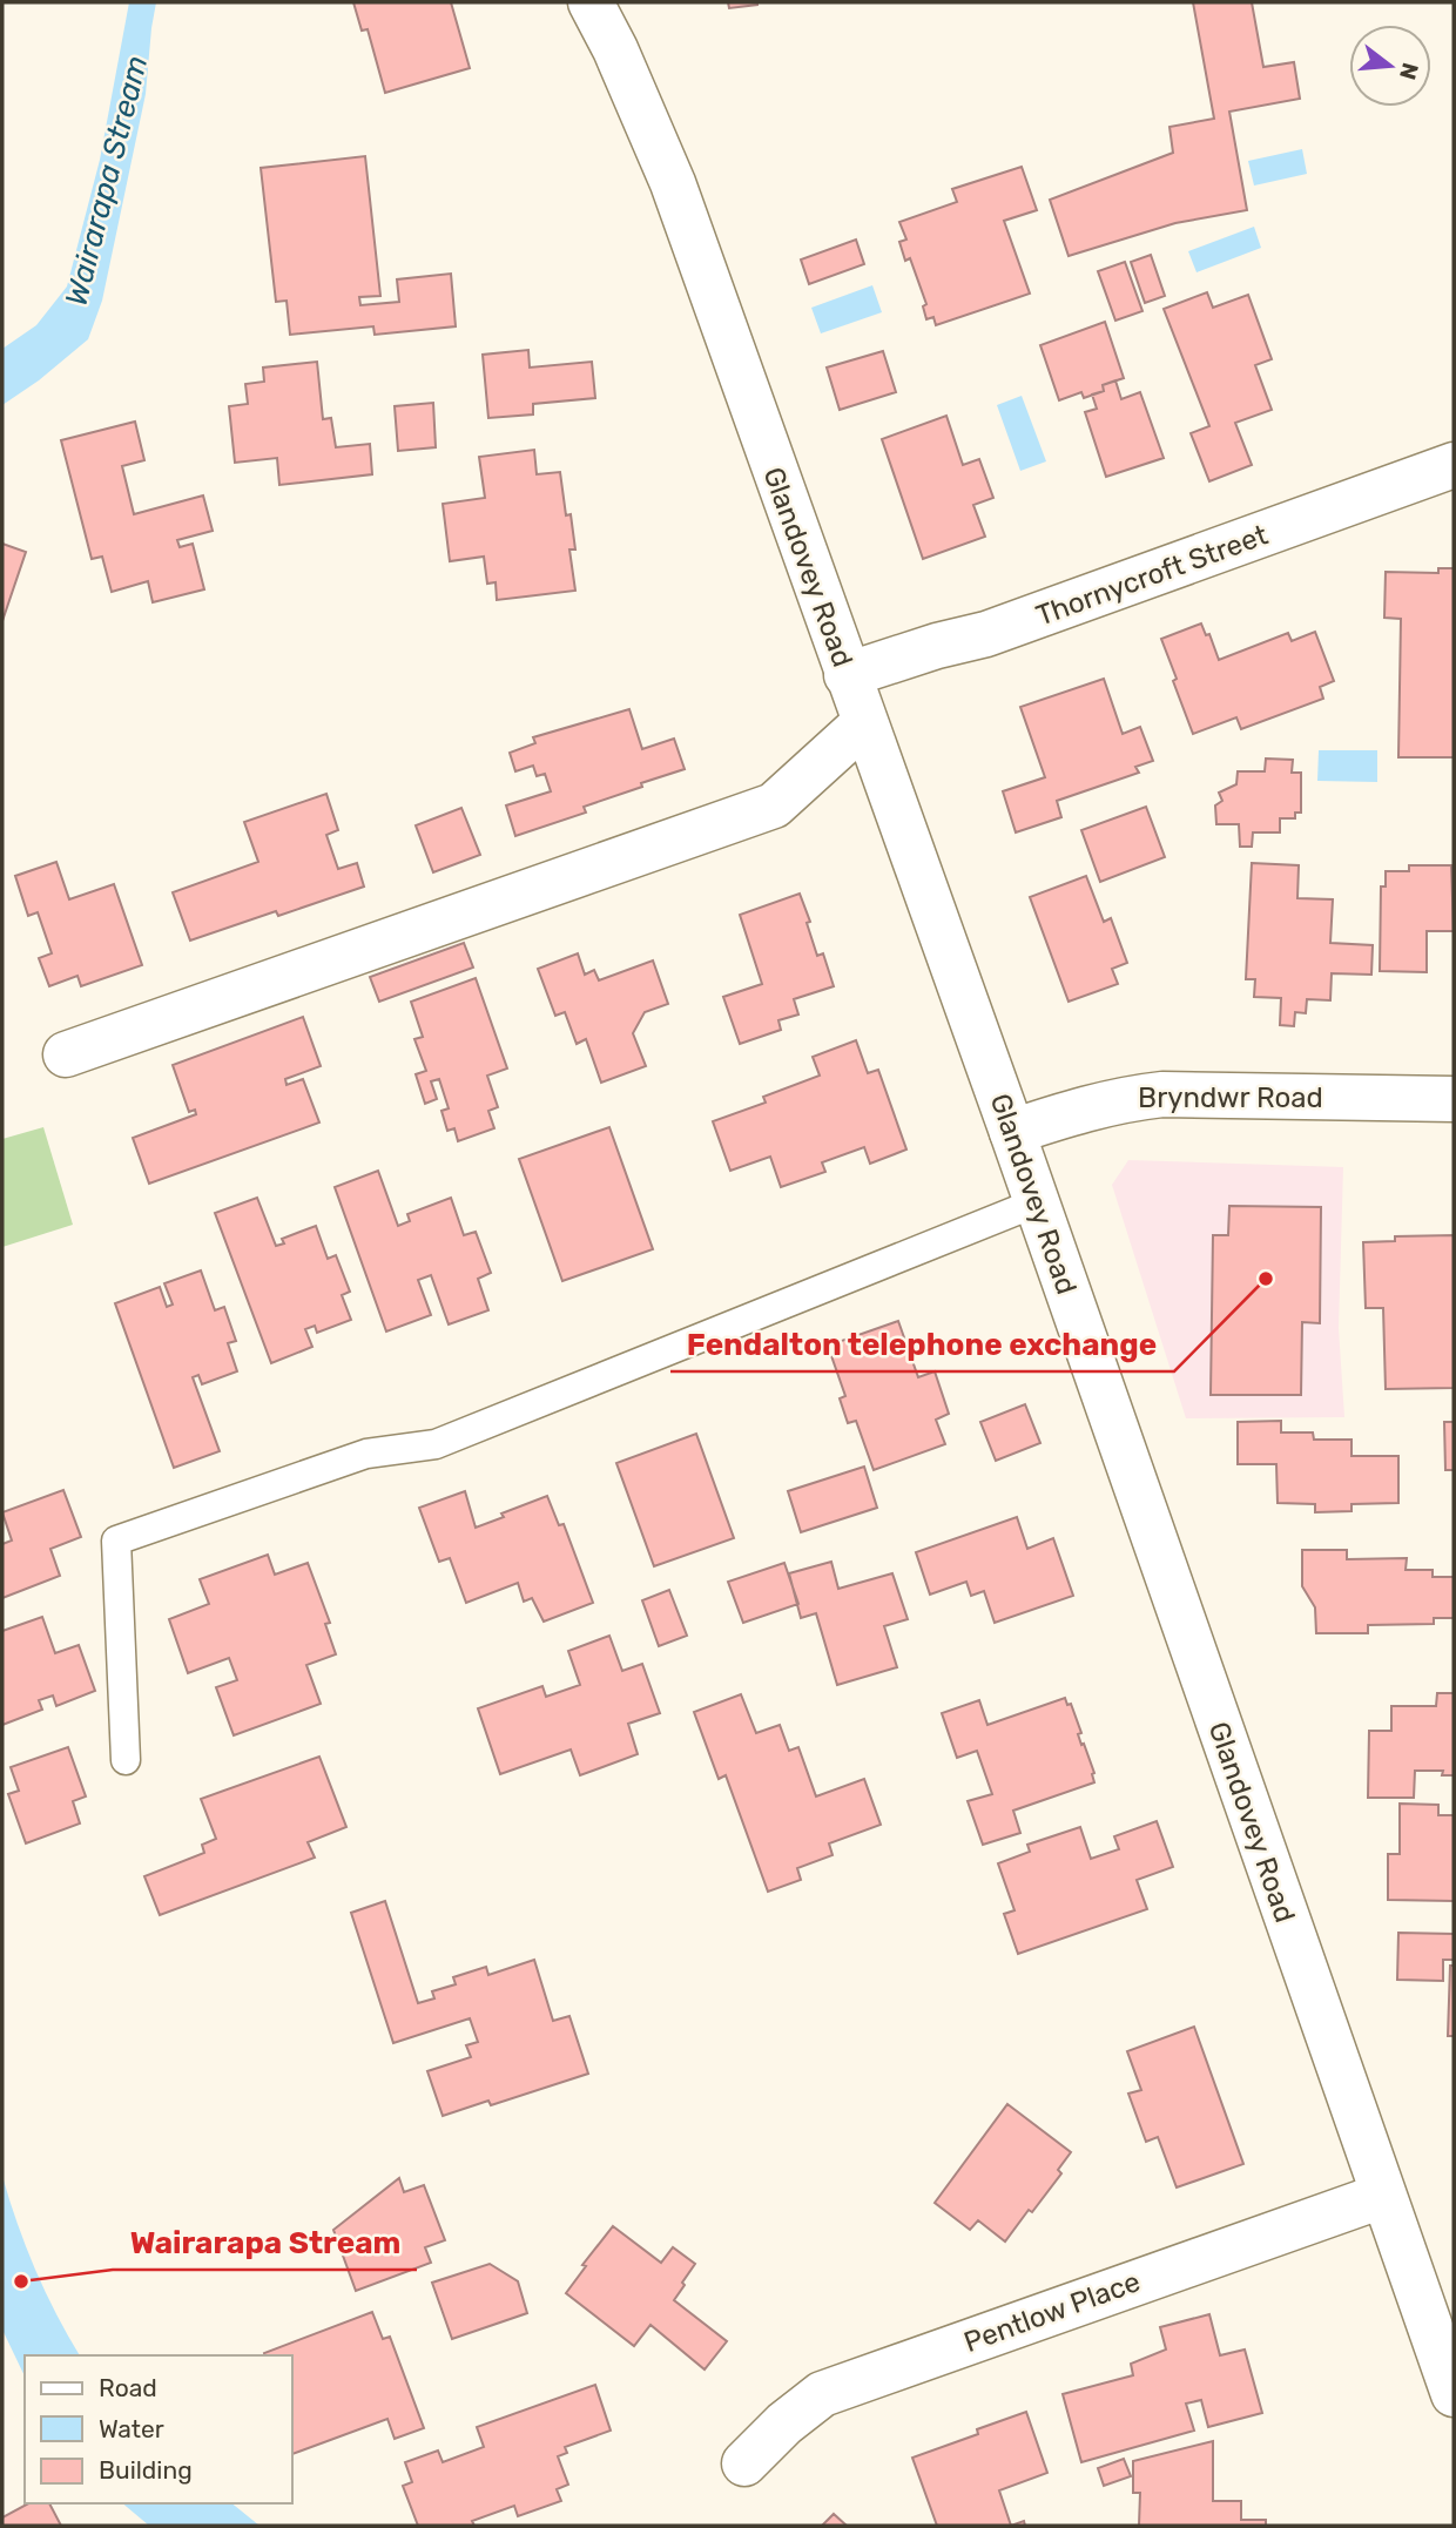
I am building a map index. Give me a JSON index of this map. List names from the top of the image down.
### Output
{
  "streets": {
    "street": [
      "Glandovey Road",
      "Thornycroft Street",
      "Bryndwr Road",
      "Pentlow Place"
    ]
  },
  "crossings": [
    ["Glandovey Road", "Thornycroft Street"],
    ["Glandovey Road", "Bryndwr Road"],
    ["Glandovey Road", "Pentlow Place"]
  ],
  "water": ["Wairarapa Stream"],
  "places": ["Fendalton telephone exchange", "Wairarapa Stream"],
  "legend": ["Road", "Water", "Building"],
  "north": "right"
}
